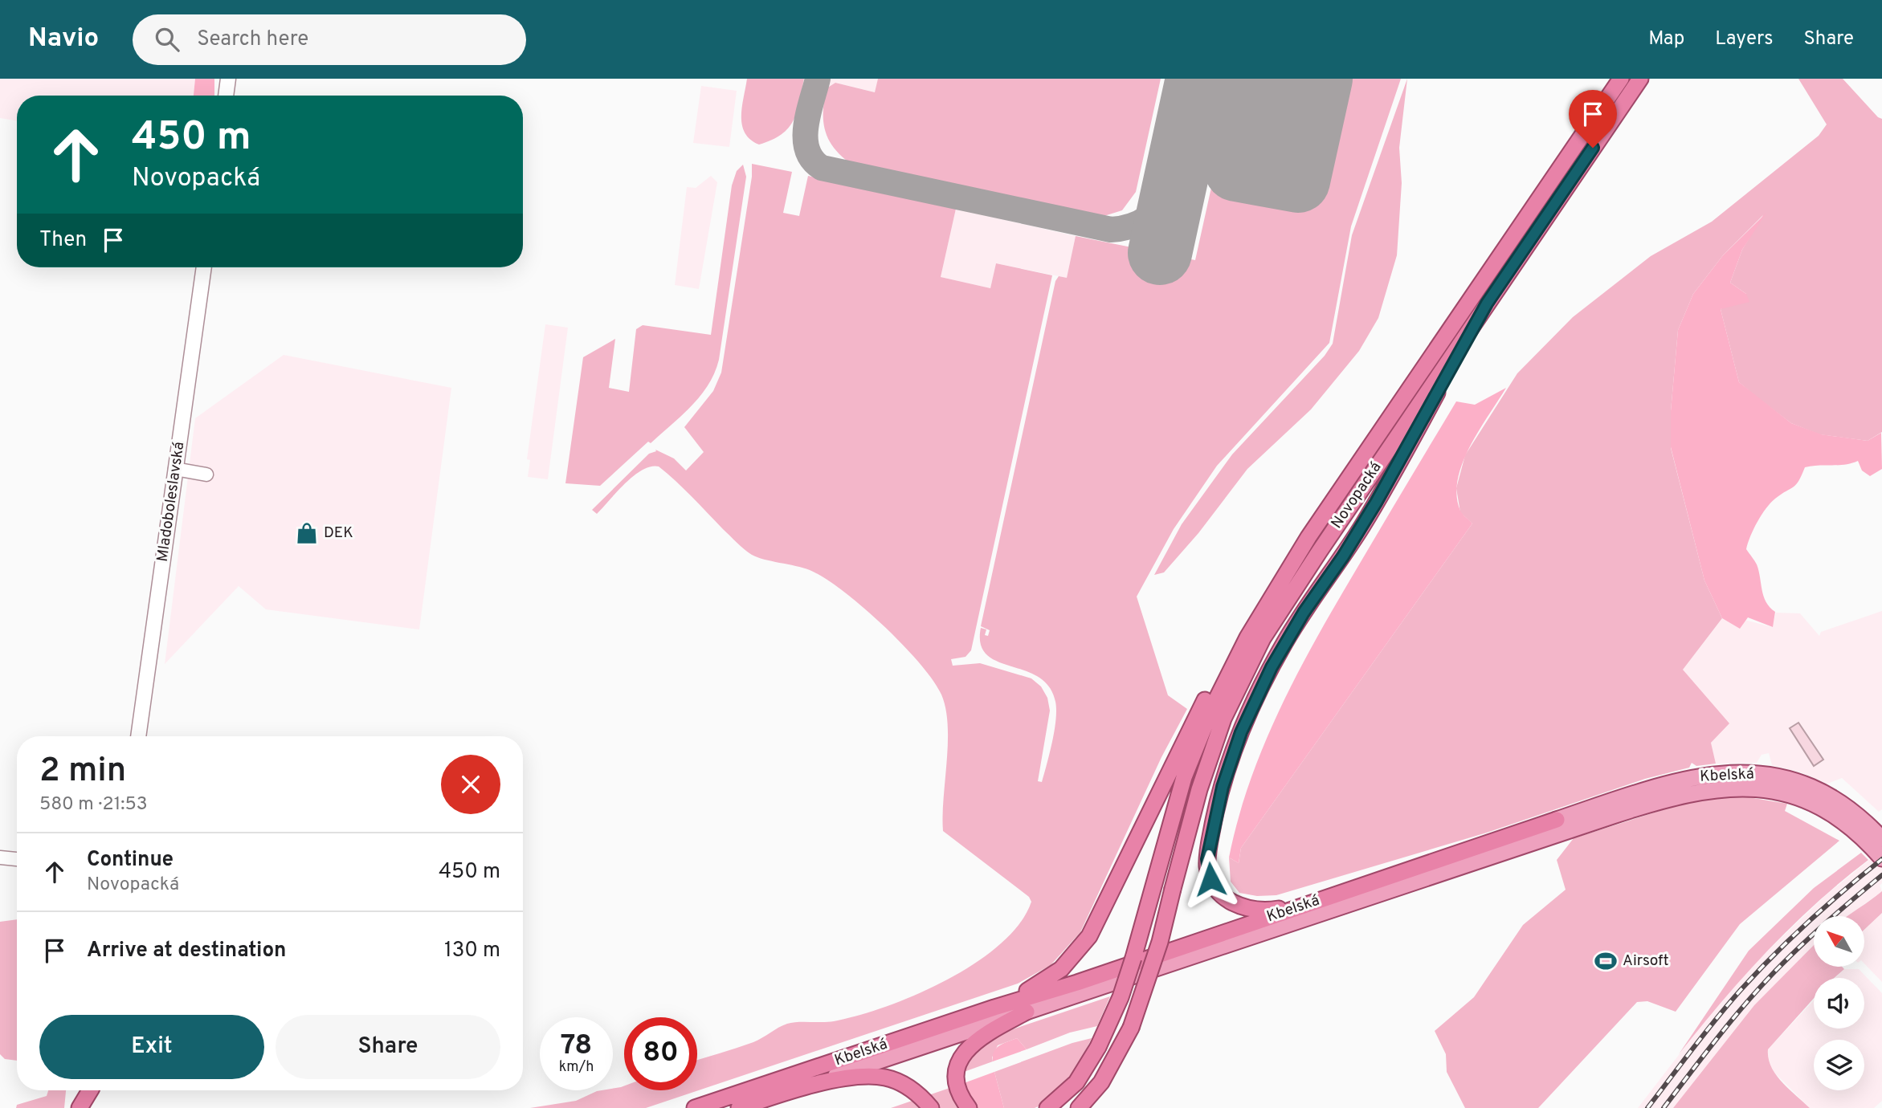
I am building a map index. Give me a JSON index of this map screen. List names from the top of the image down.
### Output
{
  "streets": {
    "highway": ["Novopacká", "Kbelská"],
    "main road": ["Mladoboleslavská"]
  },
  "places": {
    "shop": ["DEK"],
    "sports": ["Airsoft"]
  },
  "north": "top left",
  "page": {
    "header": "Navio",
    "search": "Search here",
    "nav": ["Map", "Layers", "Share"],
    "turn": ["450 m", "Novopacká"],
    "then": "Then",
    "heading": ["2 min", "580 m · 21:53"],
    "list": [
      {
        "name": "Continue",
        "note": "Novopacká",
        "value": "450 m"
      },
      {
        "name": "Arrive at destination",
        "value": "130 m"
      }
    ],
    "buttons": ["Exit", "Share"],
    "speed": "78 km/h",
    "limit": "80"
  }
}
